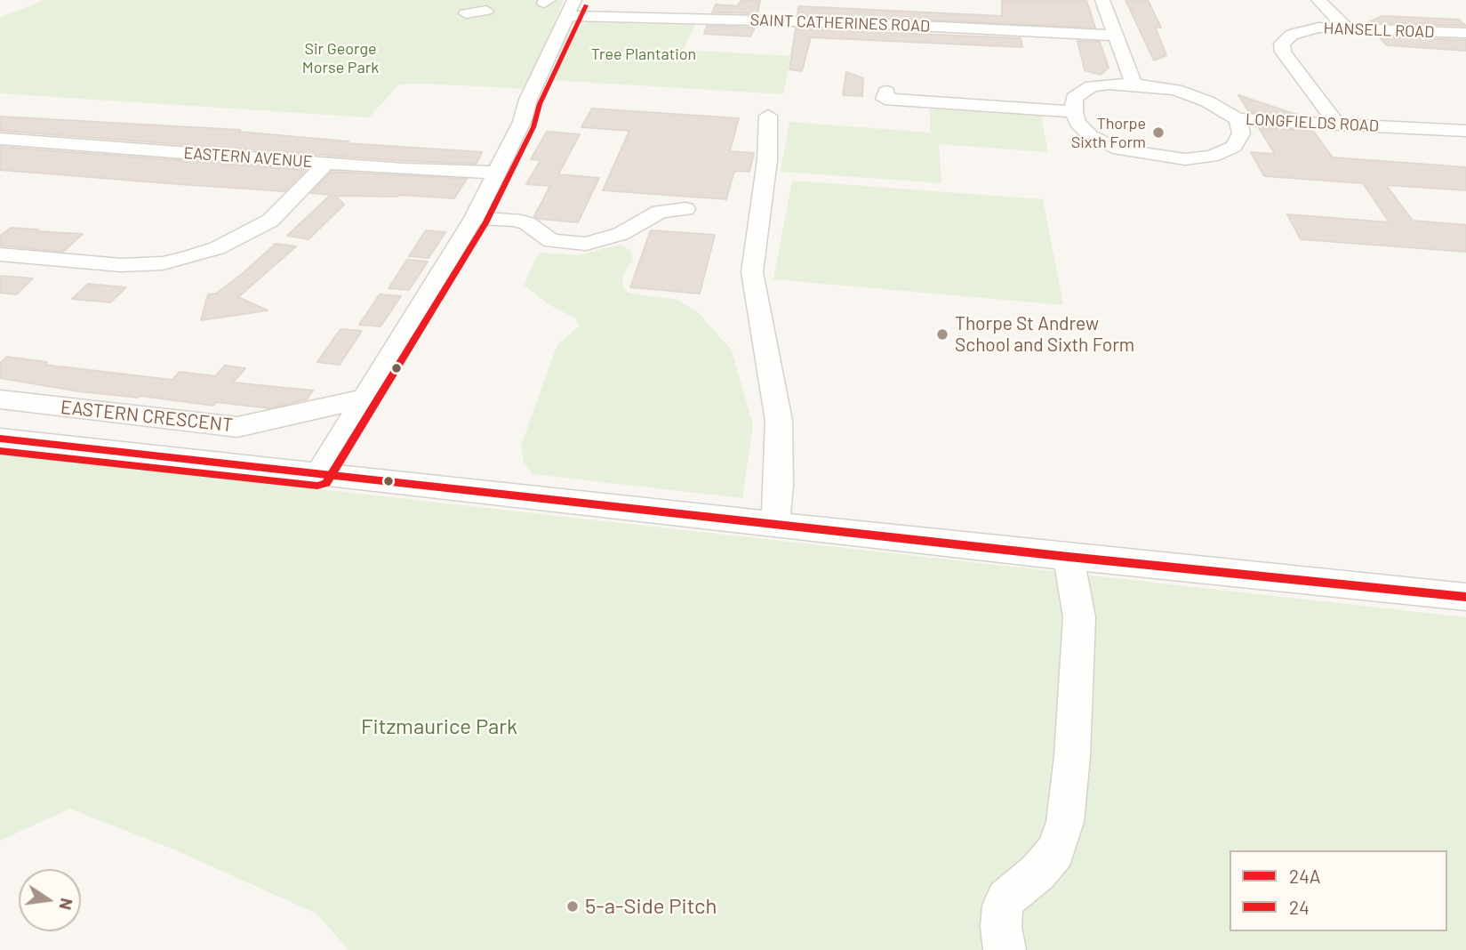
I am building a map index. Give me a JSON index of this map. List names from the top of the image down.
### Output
{
  "streets": {
    "street": [
      "SAINT CATHERINES ROAD",
      "HANSELL ROAD",
      "LONGFIELDS ROAD",
      "EASTERN AVENUE",
      "EASTERN CRESCENT"
    ]
  },
  "crossings": [
    ["HANSELL ROAD", "LONGFIELDS ROAD"]
  ],
  "parks": ["Sir George Morse Park", "Tree Plantation", "Fitzmaurice Park"],
  "places": ["Thorpe Sixth Form", "Thorpe St Andrew School and Sixth Form", "5-a-Side Pitch"],
  "lines": ["transit line 24", "transit line 24A"],
  "legend": ["24A", "24"],
  "north": "right"
}
